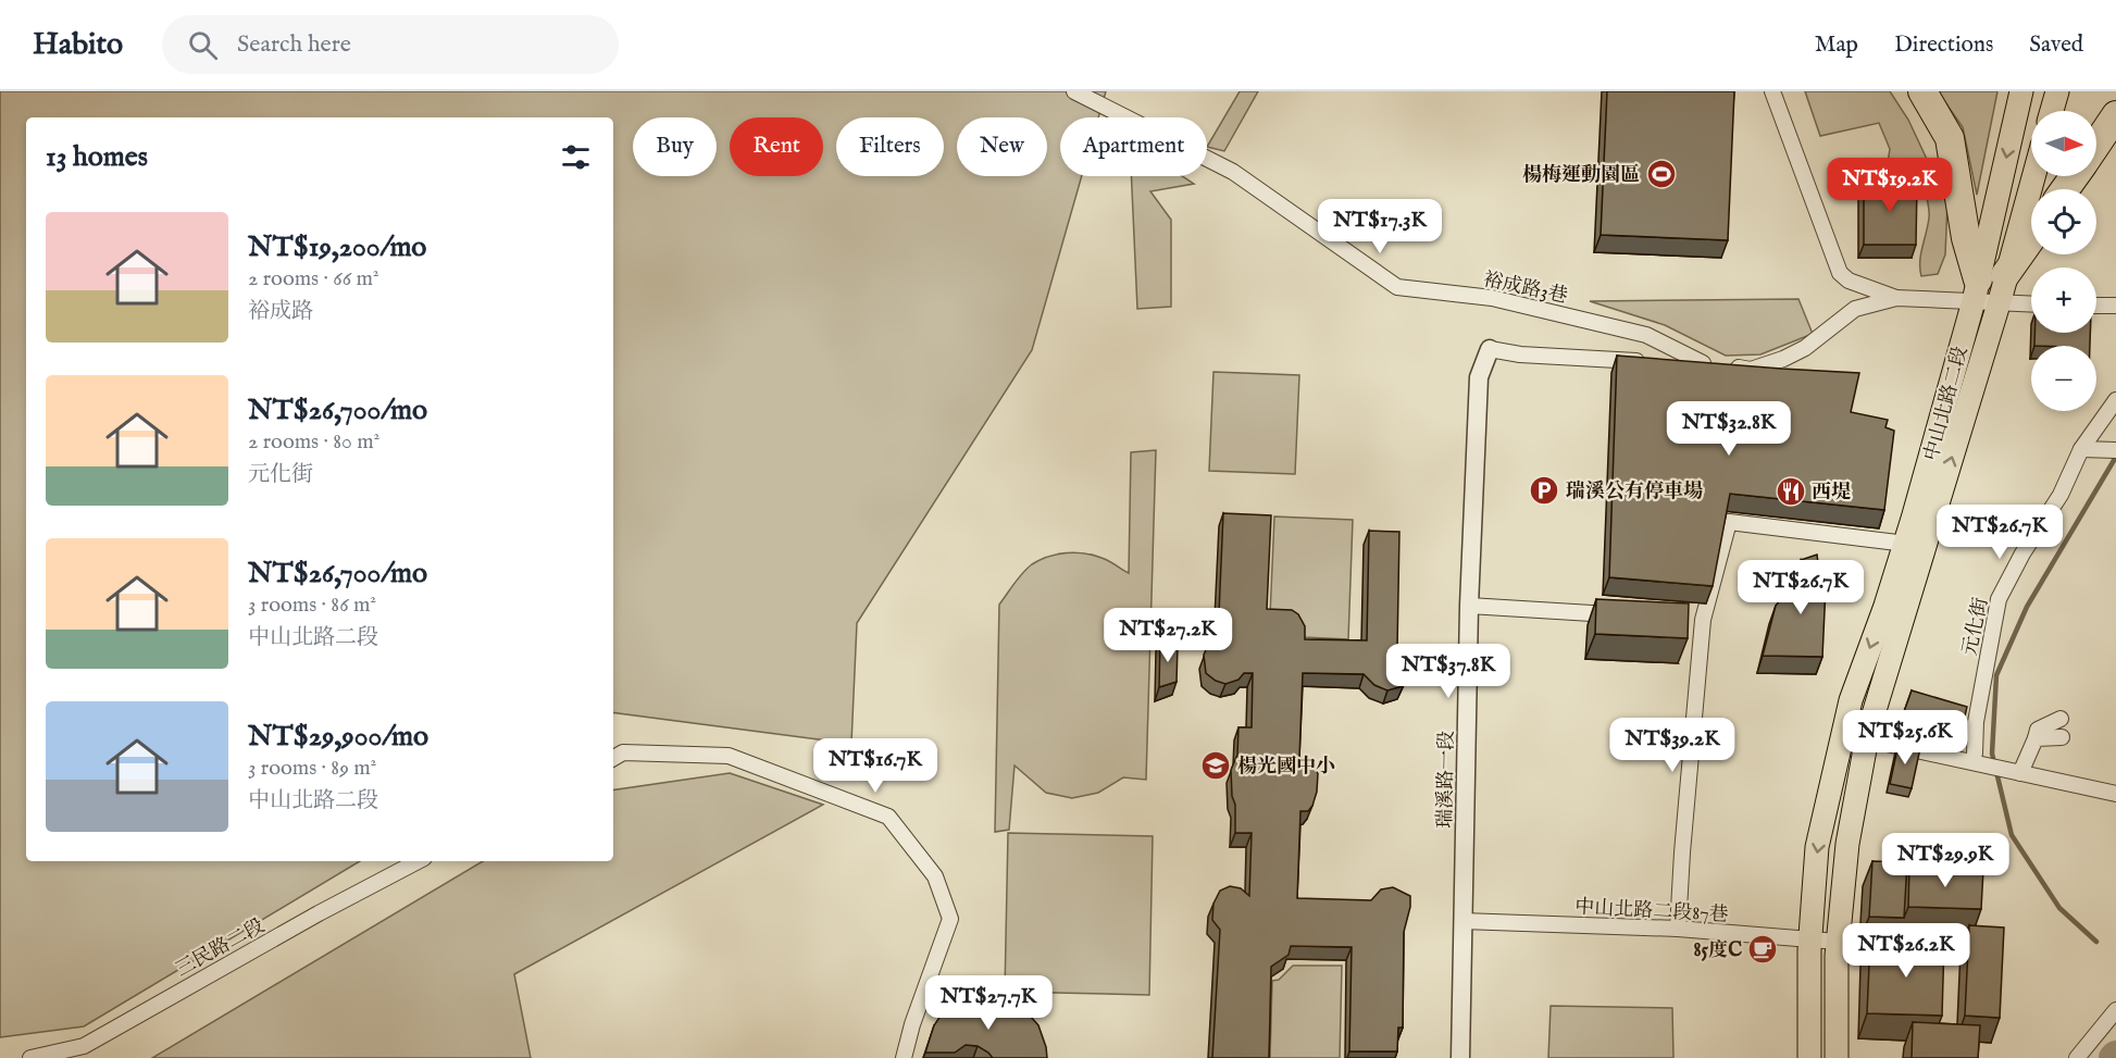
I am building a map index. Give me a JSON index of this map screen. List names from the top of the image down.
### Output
{
  "streets": {
    "main road": ["中山北路二段"],
    "street": [
      "裕成路3巷",
      "元化街",
      "瑞溪路一段",
      "中山北路二段87巷",
      "三民路二段"
    ]
  },
  "crossings": [
    ["裕成路3巷", "中山北路二段"],
    ["裕成路3巷", "瑞溪路一段"],
    ["中山北路二段", "中山北路二段87巷"],
    ["瑞溪路一段", "中山北路二段87巷"]
  ],
  "places": {
    "sports": ["楊梅運動園區"],
    "parking": ["瑞溪公有停車場"],
    "restaurant": ["西堤"],
    "school or university": ["楊光國中小"],
    "cafe": ["85度C"]
  },
  "north": "right",
  "page": {
    "header": "Habito",
    "search": "Search here",
    "nav": ["Map", "Directions", "Saved"],
    "map_buttons": ["+", "−"],
    "chip": [
      "Buy",
      "Rent",
      "Filters",
      "New",
      "Apartment"
    ],
    "heading": "13 homes",
    "price": [
      "NT$19.2K",
      "NT$17.3K",
      "NT$32.8K",
      "NT$26.7K",
      "NT$26.7K",
      "NT$27.2K",
      "NT$37.8K",
      "NT$25.6K",
      "NT$39.2K",
      "NT$16.7K",
      "NT$29.9K",
      "NT$26.2K",
      "NT$27.7K"
    ],
    "list": [
      {
        "name": "NT$19,200/mo",
        "note": "2 rooms · 66 m² · 裕成路"
      },
      {
        "name": "NT$26,700/mo",
        "note": "2 rooms · 80 m² · 元化街"
      },
      {
        "name": "NT$26,700/mo",
        "note": "3 rooms · 86 m² · 中山北路二段"
      },
      {
        "name": "NT$29,900/mo",
        "note": "3 rooms · 89 m² · 中山北路二段"
      }
    ]
  }
}
